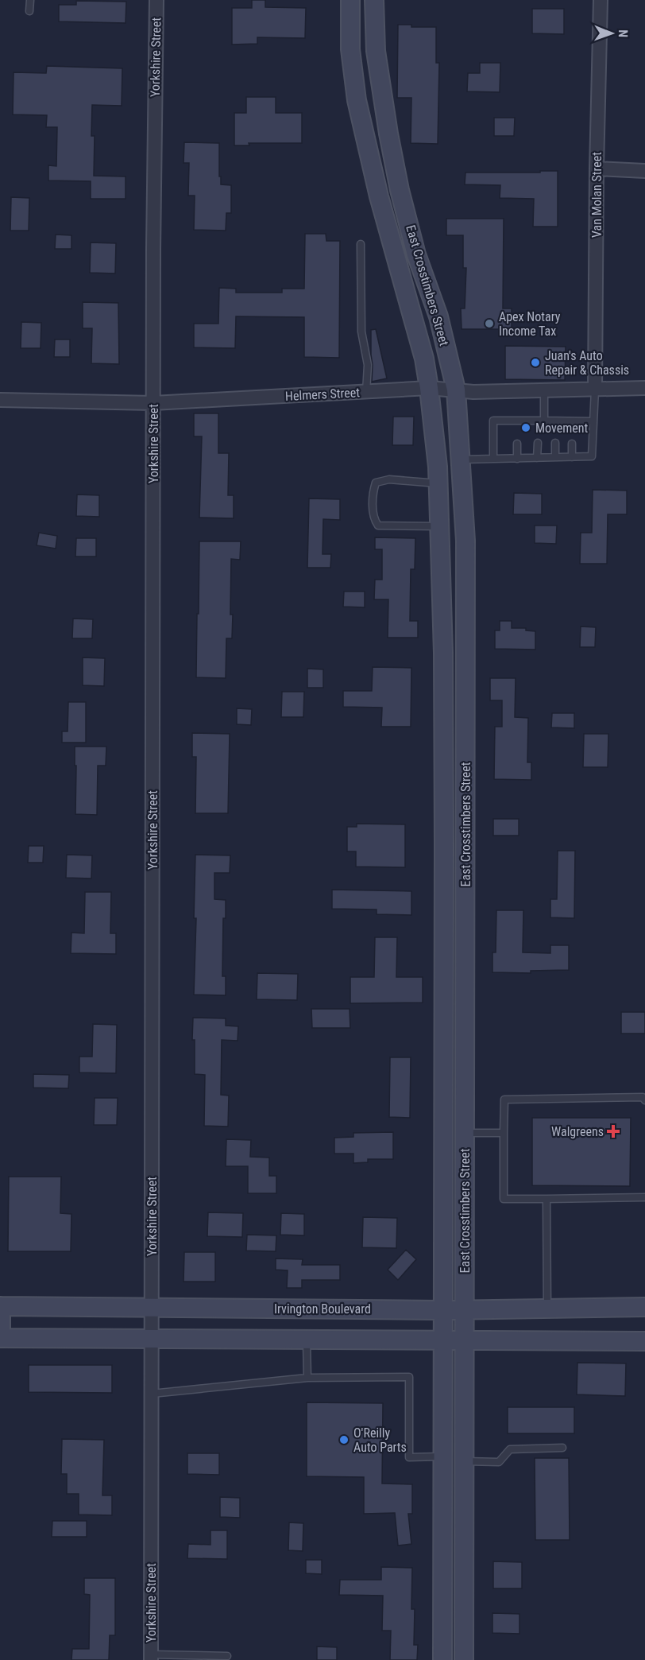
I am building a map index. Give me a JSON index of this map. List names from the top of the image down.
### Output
{
  "streets": {
    "main road": ["East Crosstimbers Street", "Irvington Boulevard"],
    "street": ["Yorkshire Street", "Van Molan Street", "Helmers Street"]
  },
  "crossings": [
    ["Yorkshire Street", "Helmers Street"],
    ["Yorkshire Street", "Irvington Boulevard"],
    ["Van Molan Street", "Helmers Street"],
    ["East Crosstimbers Street", "Helmers Street"],
    ["East Crosstimbers Street", "Irvington Boulevard"]
  ],
  "places": {
    "other": [
      "Apex Notary Income Tax",
      "Juan's Auto Repair & Chassis",
      "Movement",
      "O'Reilly Auto Parts"
    ],
    "health": ["Walgreens"]
  },
  "north": "right"
}
